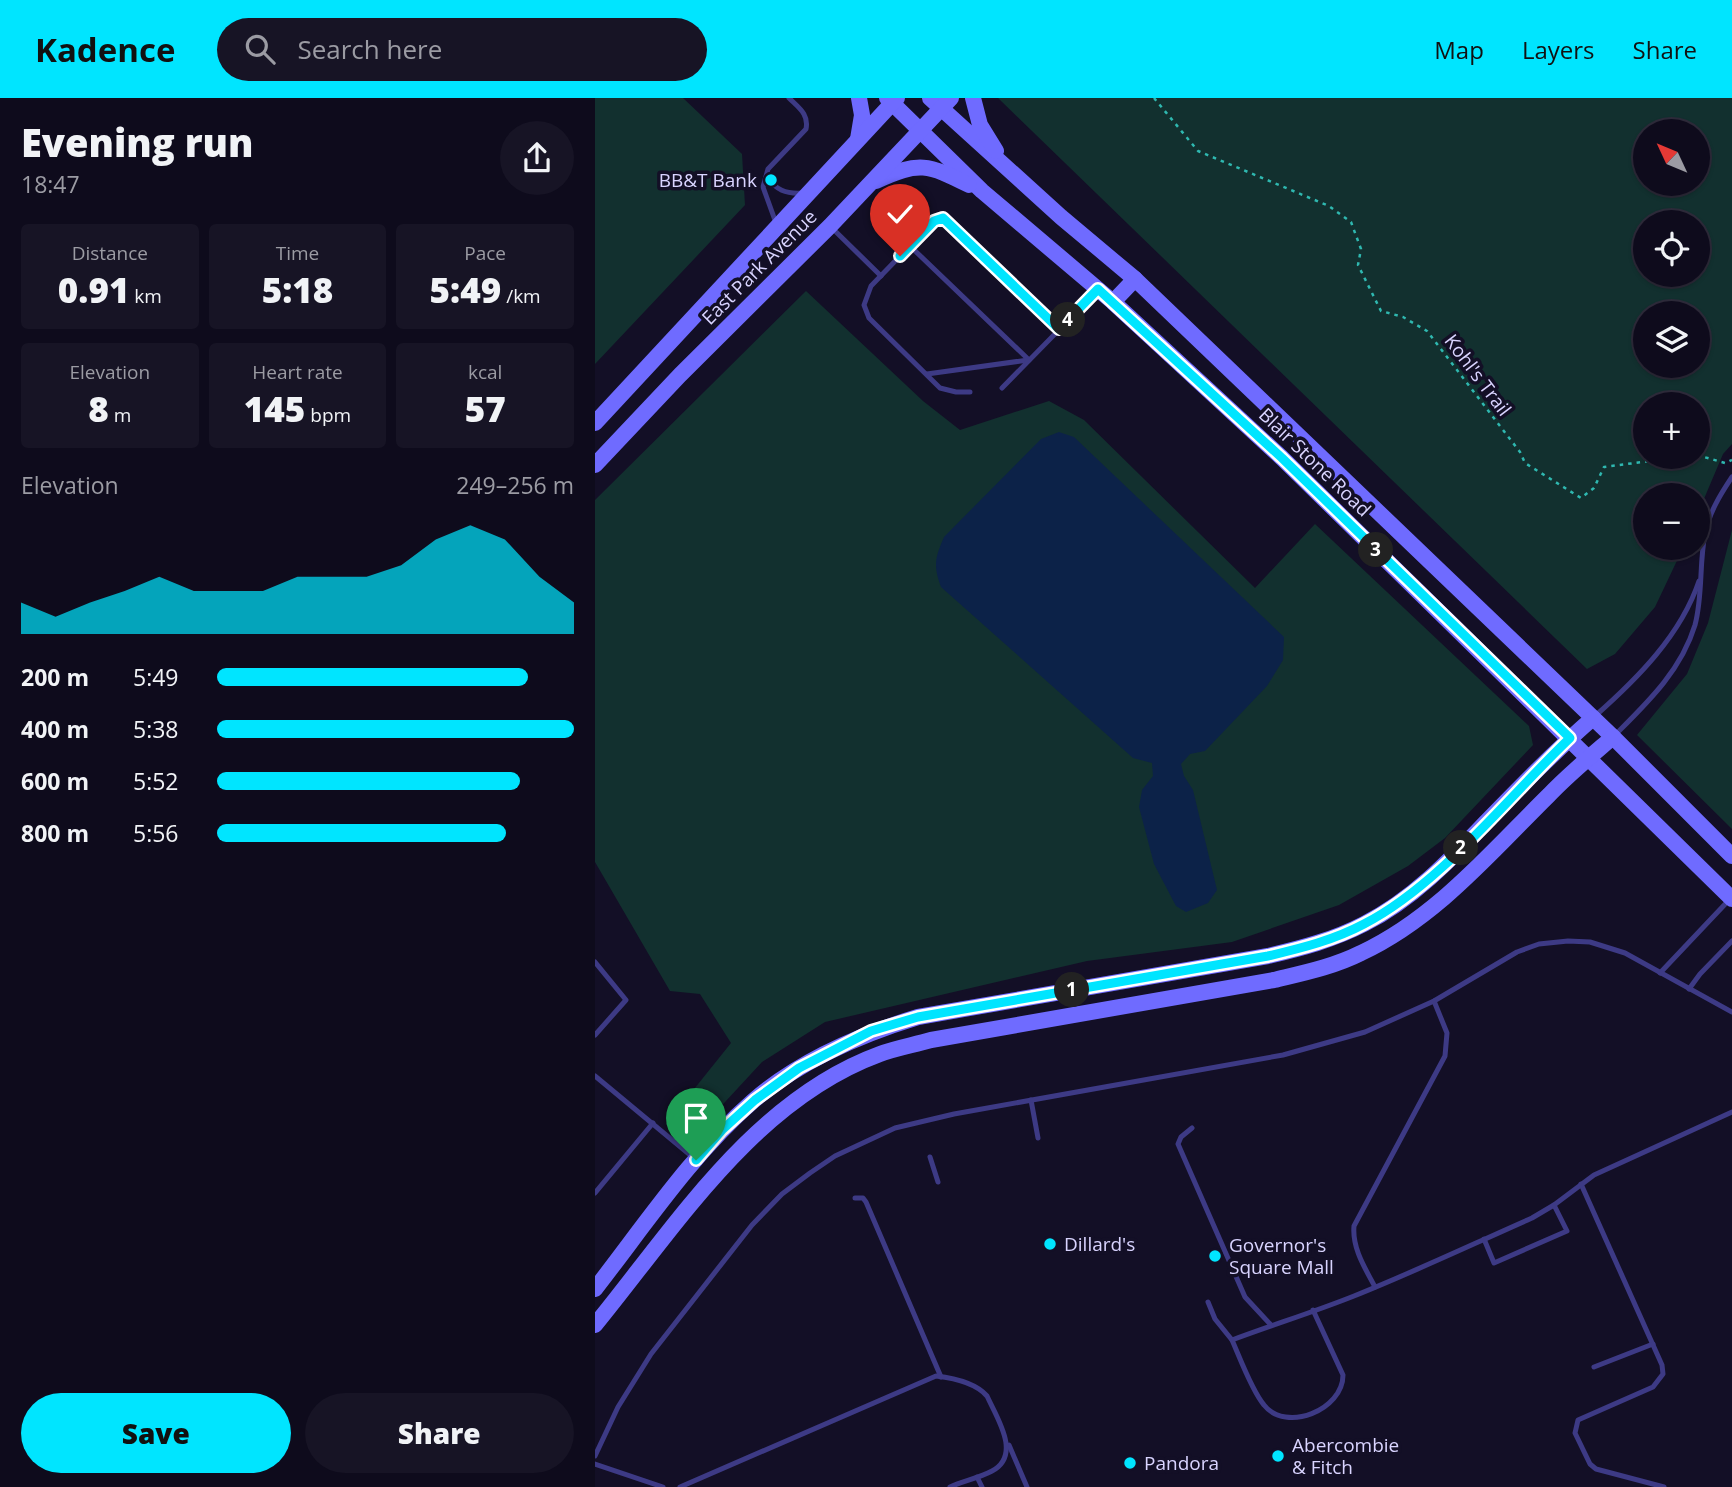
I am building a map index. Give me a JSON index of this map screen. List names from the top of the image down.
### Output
{
  "streets": {
    "main road": ["East Park Avenue", "Blair Stone Road"],
    "path": ["Kohl's Trail"]
  },
  "crossings": [
    ["East Park Avenue", "Blair Stone Road"]
  ],
  "places": [
    "BB&T Bank",
    "Dillard's",
    "Governor's Square Mall",
    "Abercombie & Fitch",
    "Pandora"
  ],
  "north": "top left",
  "page": {
    "header": "Kadence",
    "search": "Search here",
    "nav": ["Map", "Layers", "Share"],
    "heading": ["Evening run", "18:47"],
    "map_buttons": ["+", "−"],
    "stats": [
      ["Distance", "0.91 km"],
      ["Time", "5:18"],
      ["Pace", "5:49 /km"],
      ["Elevation", "8 m"],
      ["Heart rate", "145 bpm"],
      ["kcal", "57"]
    ],
    "pins": [
      "4",
      "3",
      "2",
      "1"
    ],
    "chart": ["Elevation", "249–256 m"],
    "list": [
      {
        "name": "200 m",
        "note": "5:49"
      },
      {
        "name": "400 m",
        "note": "5:38"
      },
      {
        "name": "600 m",
        "note": "5:52"
      },
      {
        "name": "800 m",
        "note": "5:56"
      }
    ],
    "buttons": ["Save", "Share"]
  }
}
